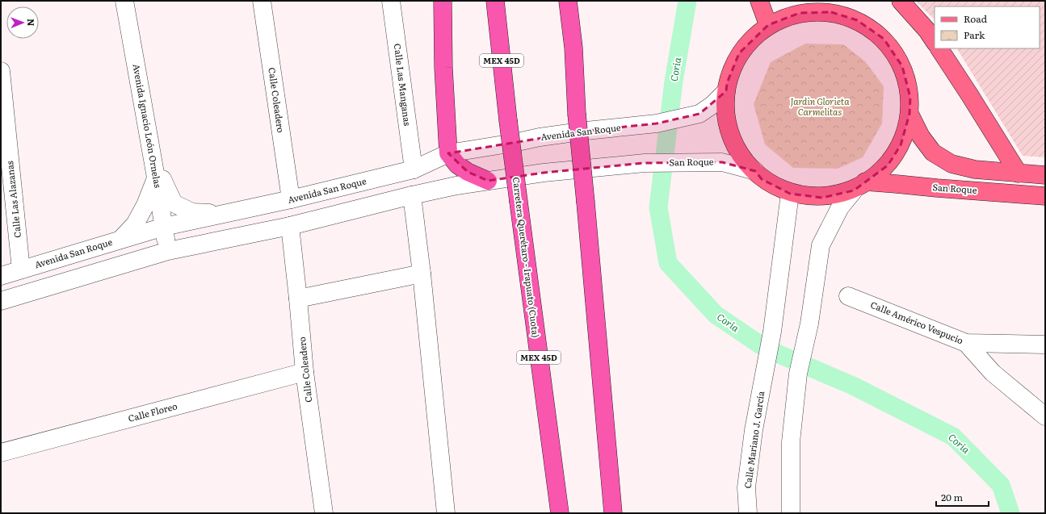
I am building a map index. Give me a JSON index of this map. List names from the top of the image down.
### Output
{
  "streets": {
    "highway": ["MEX 45D", "Carretera Querétaro - Irapuato (Cuota)"],
    "main road": ["San Roque"],
    "street": [
      "Calle Las Manganas",
      "Calle Coleadero",
      "Avenida Ignacio León Ornelas",
      "Avenida San Roque",
      "Calle Las Alazanas",
      "Calle Américo Vespucio",
      "Calle Floreo",
      "Calle Mariano J. García"
    ]
  },
  "crossings": [
    ["Calle Las Manganas", "Avenida San Roque"],
    ["Calle Coleadero", "Avenida San Roque"],
    ["Calle Coleadero", "Calle Floreo"],
    ["Avenida Ignacio León Ornelas", "Avenida San Roque"],
    ["Avenida San Roque", "Calle Las Alazanas"]
  ],
  "water": ["Coria"],
  "parks": ["Jardin Glorieta Carmelitas"],
  "legend": ["Road", "Park"],
  "scale_bar": "20 m",
  "north": "right"
}
